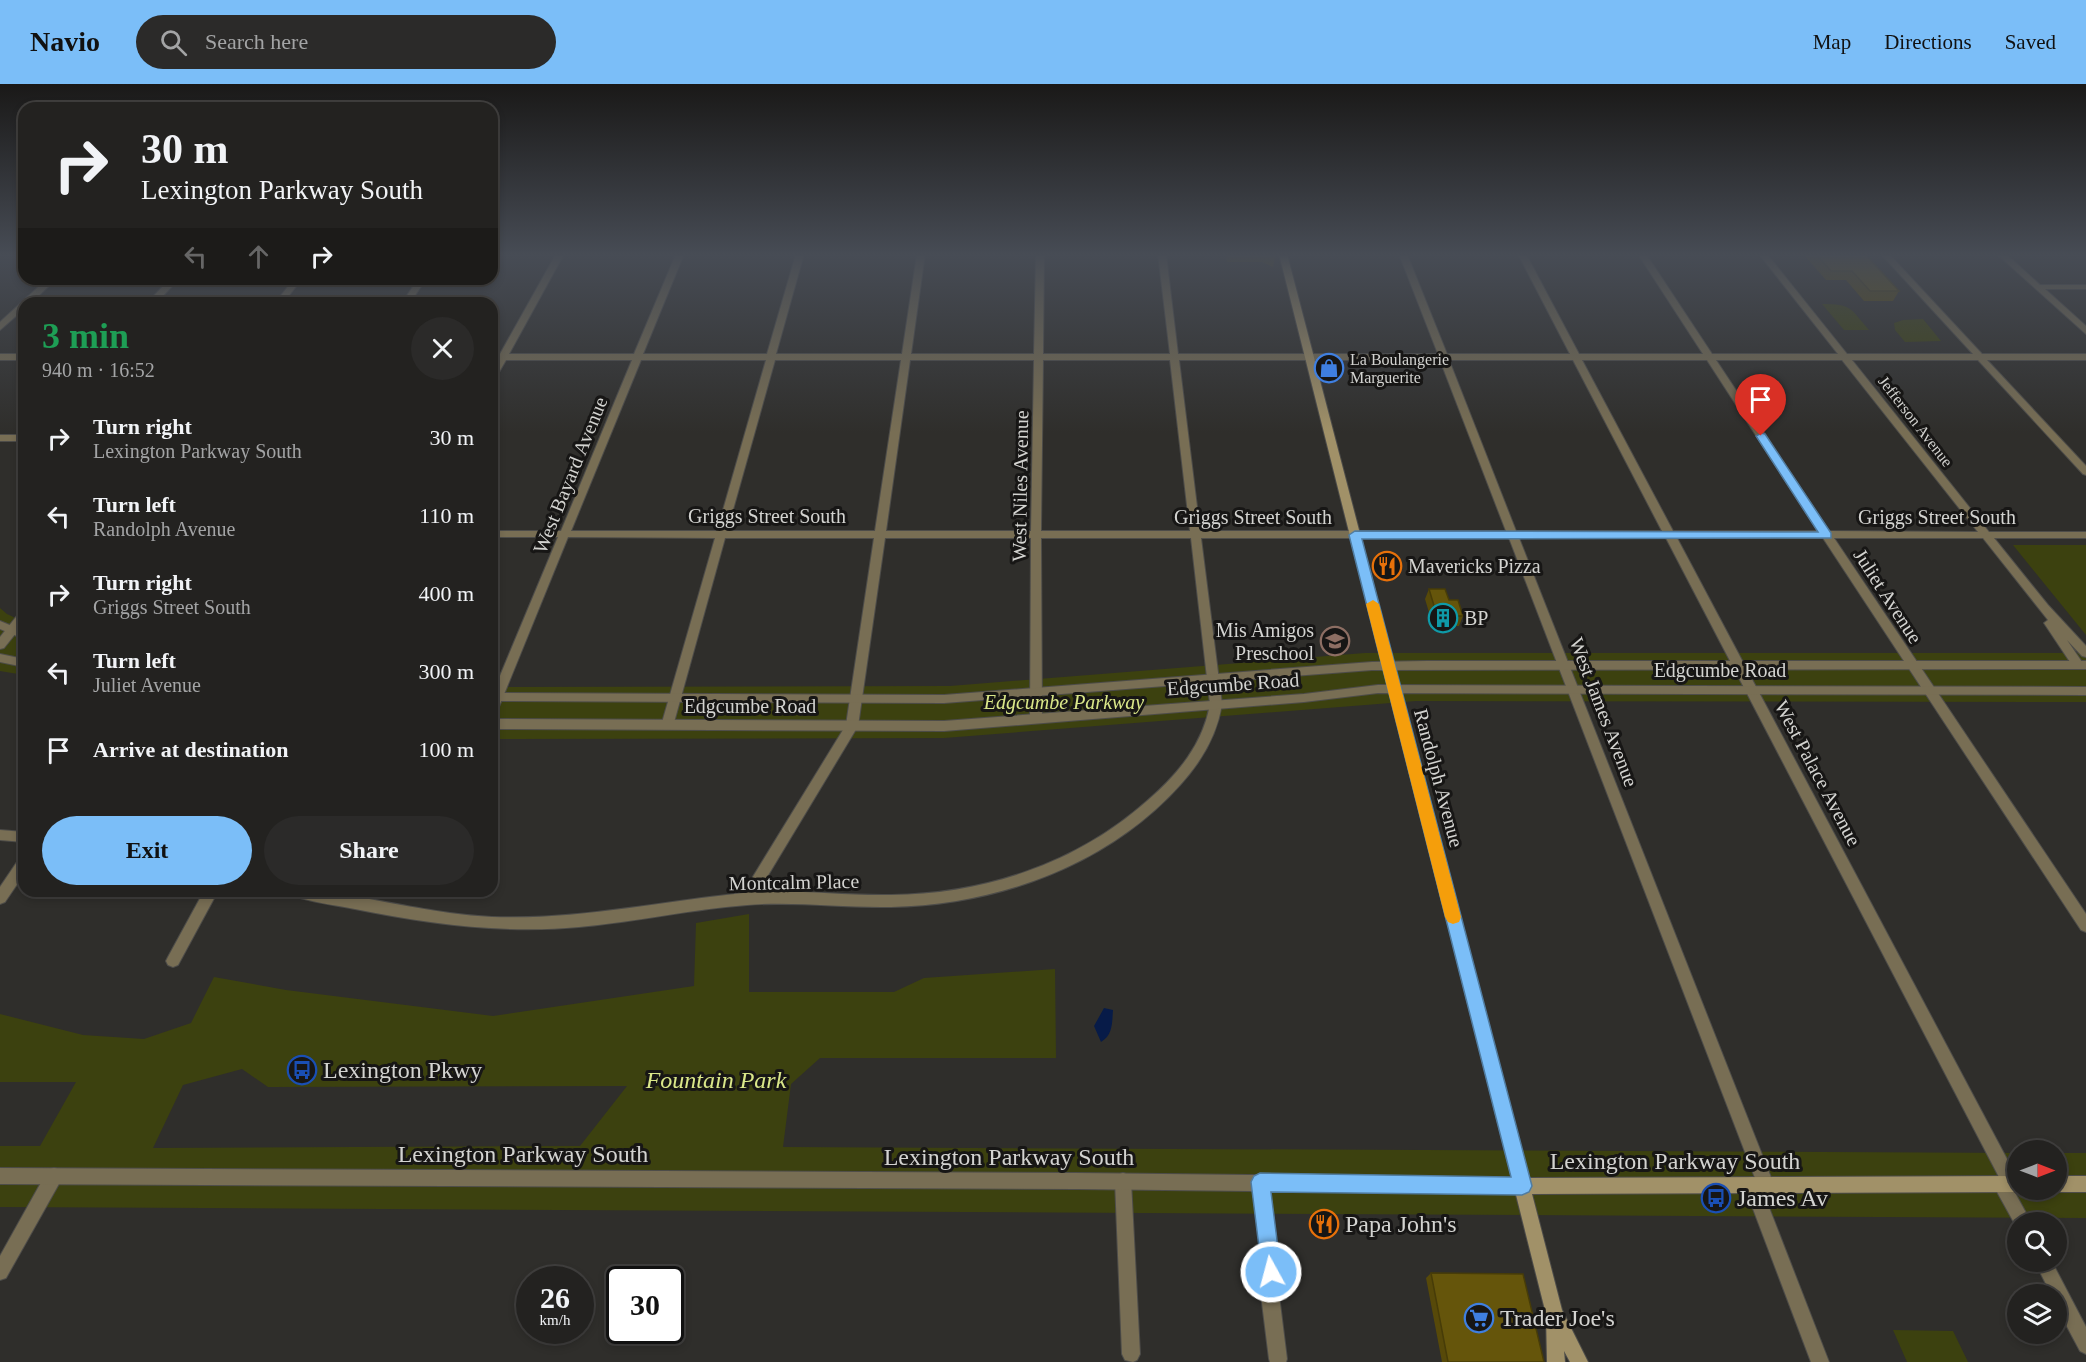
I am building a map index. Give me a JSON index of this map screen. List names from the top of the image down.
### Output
{
  "streets": {
    "main road": ["Randolph Avenue", "Lexington Parkway South"],
    "street": [
      "Jefferson Avenue",
      "West Bayard Avenue",
      "West Niles Avenue",
      "Griggs Street South",
      "Juliet Avenue",
      "Edgcumbe Road",
      "West James Avenue",
      "West Palace Avenue",
      "Montcalm Place"
    ]
  },
  "crossings": [
    ["Jefferson Avenue", "Griggs Street South"],
    ["Jefferson Avenue", "Edgcumbe Road"],
    ["West Bayard Avenue", "Griggs Street South"],
    ["West Niles Avenue", "Griggs Street South"],
    ["West Niles Avenue", "Edgcumbe Road"],
    ["Griggs Street South", "Juliet Avenue"],
    ["Griggs Street South", "West James Avenue"],
    ["Griggs Street South", "West Palace Avenue"],
    ["Griggs Street South", "Randolph Avenue"],
    ["Juliet Avenue", "Edgcumbe Road"],
    ["Edgcumbe Road", "West James Avenue"],
    ["Edgcumbe Road", "West Palace Avenue"],
    ["Edgcumbe Road", "Randolph Avenue"],
    ["Edgcumbe Road", "Montcalm Place"],
    ["West James Avenue", "Lexington Parkway South"],
    ["Randolph Avenue", "Lexington Parkway South"]
  ],
  "parks": ["Edgcumbe Parkway", "Fountain Park"],
  "places": {
    "shop": ["La Boulangerie Marguerite"],
    "restaurant": ["Mavericks Pizza", "Papa John's"],
    "building": ["BP"],
    "school or university": ["Mis Amigos Preschool"],
    "bus stop": ["Lexington Pkwy", "James Av"],
    "supermarket": ["Trader Joe's"]
  },
  "north": "right",
  "page": {
    "header": "Navio",
    "search": "Search here",
    "nav": ["Map", "Directions", "Saved"],
    "turn": ["30 m", "Lexington Parkway South"],
    "heading": ["3 min", "940 m · 16:52"],
    "list": [
      {
        "name": "Turn right",
        "note": "Lexington Parkway South",
        "value": "30 m"
      },
      {
        "name": "Turn left",
        "note": "Randolph Avenue",
        "value": "110 m"
      },
      {
        "name": "Turn right",
        "note": "Griggs Street South",
        "value": "400 m"
      },
      {
        "name": "Turn left",
        "note": "Juliet Avenue",
        "value": "300 m"
      },
      {
        "name": "Arrive at destination",
        "value": "100 m"
      }
    ],
    "buttons": ["Exit", "Share"],
    "speed": "26 km/h",
    "limit": "30"
  }
}
